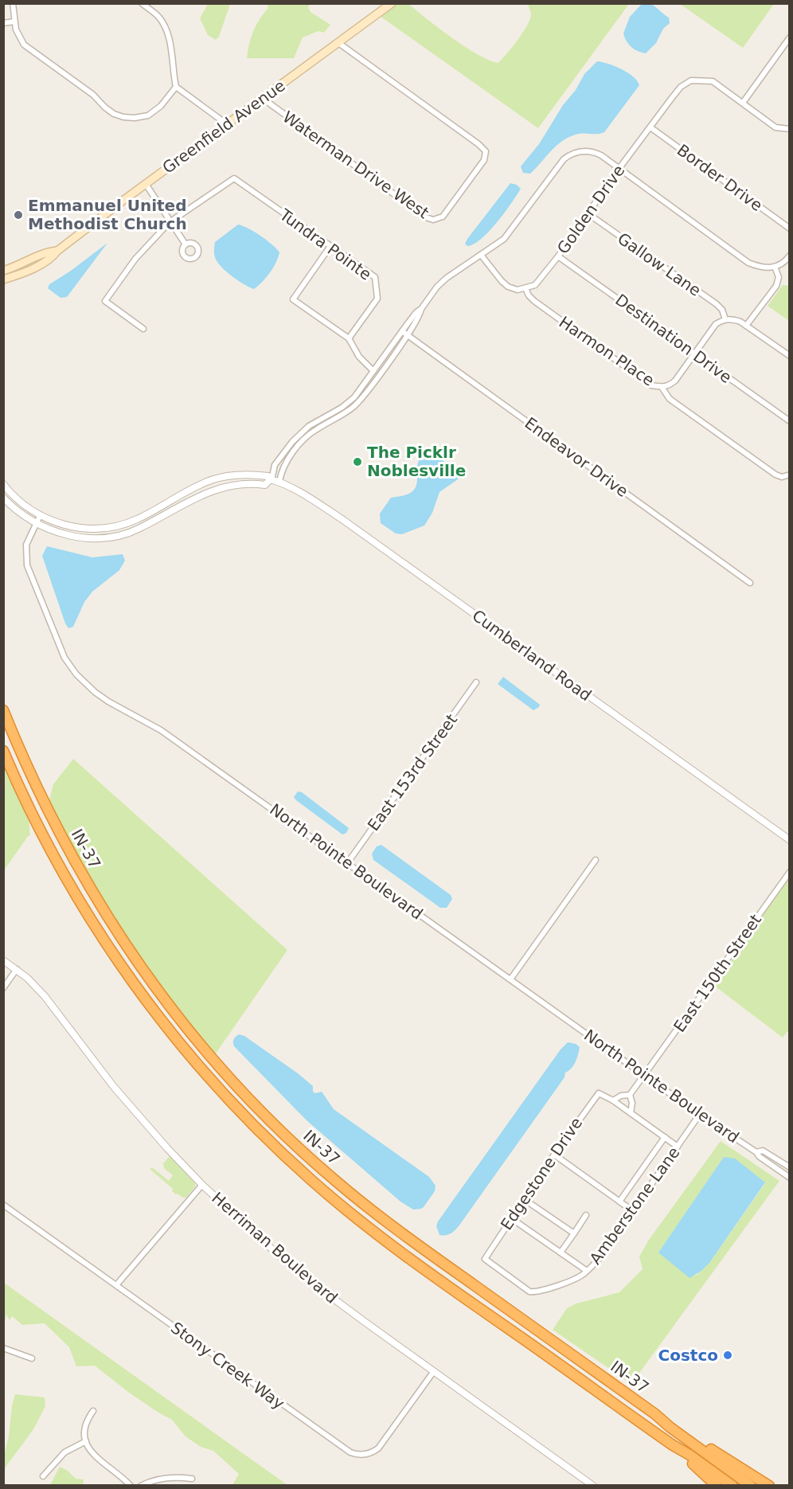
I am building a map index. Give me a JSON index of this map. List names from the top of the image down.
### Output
{
  "streets": {
    "highway": ["IN-37"],
    "main road": ["Greenfield Avenue"],
    "street": [
      "Waterman Drive West",
      "Border Drive",
      "Golden Drive",
      "Tundra Pointe",
      "Gallow Lane",
      "Destination Drive",
      "Harmon Place",
      "Endeavor Drive",
      "Cumberland Road",
      "East 153rd Street",
      "North Pointe Boulevard",
      "East 150th Street",
      "Edgestone Drive",
      "Amberstone Lane",
      "Herriman Boulevard",
      "Stony Creek Way"
    ]
  },
  "crossings": [
    ["Greenfield Avenue", "Waterman Drive West"],
    ["Border Drive", "Golden Drive"],
    ["Golden Drive", "Gallow Lane"],
    ["Golden Drive", "Destination Drive"],
    ["Golden Drive", "Harmon Place"],
    ["Cumberland Road", "North Pointe Boulevard"],
    ["East 153rd Street", "North Pointe Boulevard"],
    ["North Pointe Boulevard", "East 150th Street"],
    ["North Pointe Boulevard", "Amberstone Lane"],
    ["Edgestone Drive", "Amberstone Lane"],
    ["Herriman Boulevard", "Stony Creek Way"]
  ],
  "places": ["Emmanuel United Methodist Church", "The Picklr Noblesville", "Costco"]
}
